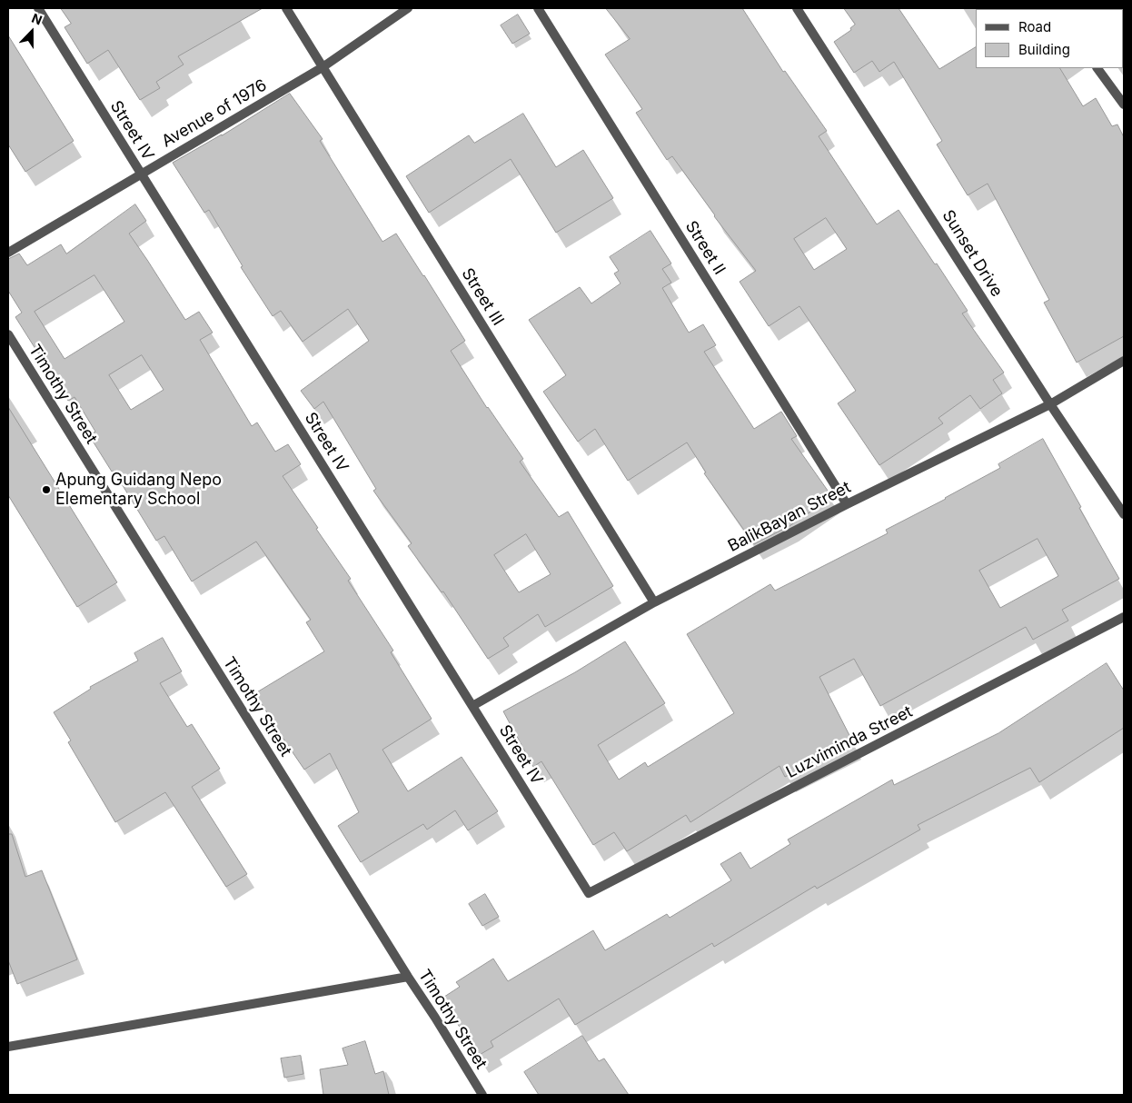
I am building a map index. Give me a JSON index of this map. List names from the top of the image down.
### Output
{
  "streets": {
    "street": [
      "Avenue of 1976",
      "Street IV",
      "Street II",
      "Sunset Drive",
      "Street III",
      "Timothy Street",
      "BalikBayan Street",
      "Luzviminda Street"
    ]
  },
  "crossings": [
    ["Avenue of 1976", "Street IV"],
    ["Avenue of 1976", "Street III"],
    ["Street IV", "BalikBayan Street"],
    ["Street IV", "Luzviminda Street"],
    ["Street II", "BalikBayan Street"],
    ["Sunset Drive", "BalikBayan Street"],
    ["Street III", "BalikBayan Street"]
  ],
  "places": ["Apung Guidang Nepo Elementary School"],
  "legend": ["Road", "Building"],
  "north": "top"
}
